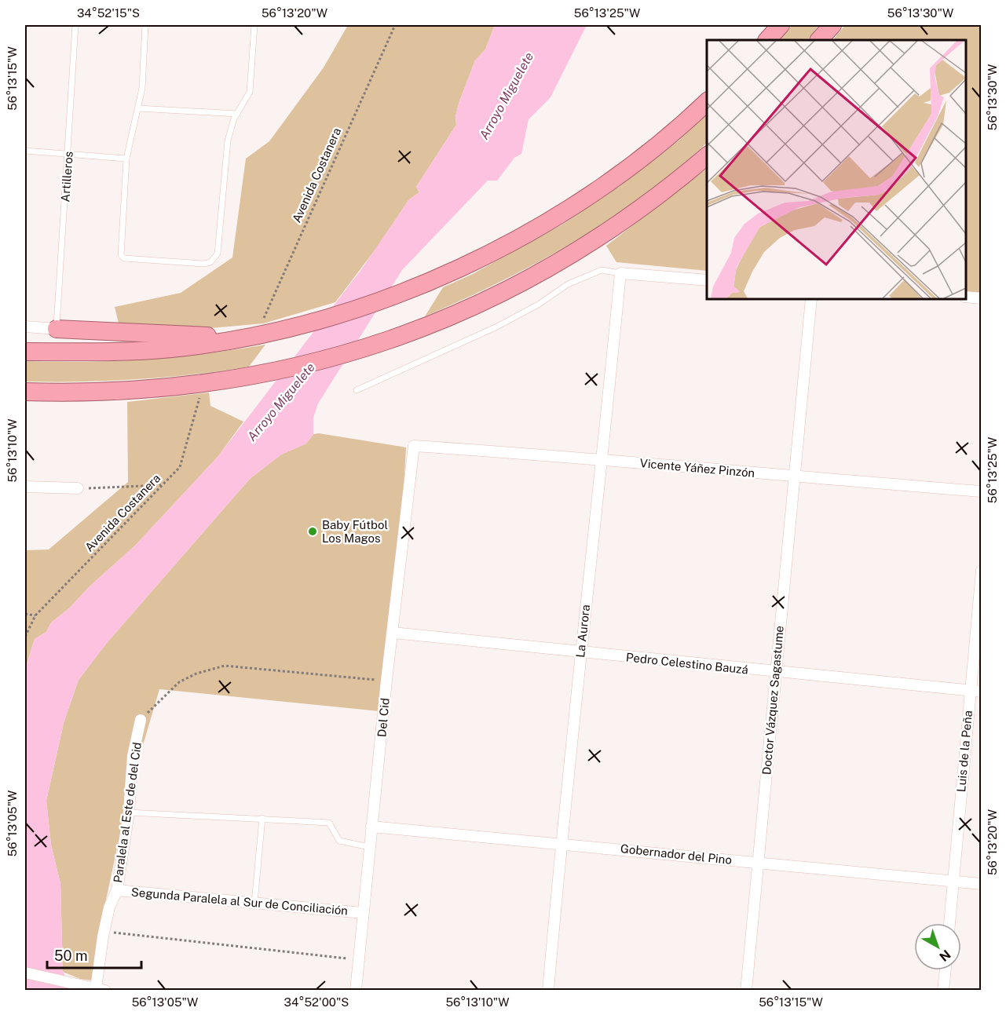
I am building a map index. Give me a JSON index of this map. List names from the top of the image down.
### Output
{
  "streets": {
    "street": [
      "Vicente Yáñez Pinzón",
      "La Aurora",
      "Pedro Celestino Bauzá",
      "Doctor Vázquez Sagastume",
      "Del Cid",
      "Luis de la Peña",
      "Paralela al Este de del Cid",
      "Gobernador del Pino",
      "Segunda Paralela al Sur de Conciliación"
    ],
    "lane": ["Artilleros"],
    "path": ["Avenida Costanera"]
  },
  "crossings": [
    ["Vicente Yáñez Pinzón", "La Aurora"],
    ["Vicente Yáñez Pinzón", "Doctor Vázquez Sagastume"],
    ["Vicente Yáñez Pinzón", "Del Cid"],
    ["La Aurora", "Pedro Celestino Bauzá"],
    ["La Aurora", "Gobernador del Pino"],
    ["Pedro Celestino Bauzá", "Doctor Vázquez Sagastume"],
    ["Pedro Celestino Bauzá", "Del Cid"],
    ["Pedro Celestino Bauzá", "Luis de la Peña"],
    ["Doctor Vázquez Sagastume", "Gobernador del Pino"],
    ["Del Cid", "Gobernador del Pino"],
    ["Del Cid", "Segunda Paralela al Sur de Conciliación"],
    ["Luis de la Peña", "Gobernador del Pino"],
    ["Paralela al Este de del Cid", "Segunda Paralela al Sur de Conciliación"]
  ],
  "water": ["Arroyo Miguelete"],
  "places": ["Baby Fútbol Los Magos"],
  "scale_bar": "50 m",
  "north": "bottom right",
  "coordinates": [
    "34°52'15\"S",
    "56°13'20\"W",
    "56°13'25\"W",
    "56°13'30\"W",
    "56°13'15\"W",
    "56°13'10\"W",
    "56°13'05\"W",
    "34°52'00\"S"
  ]
}
